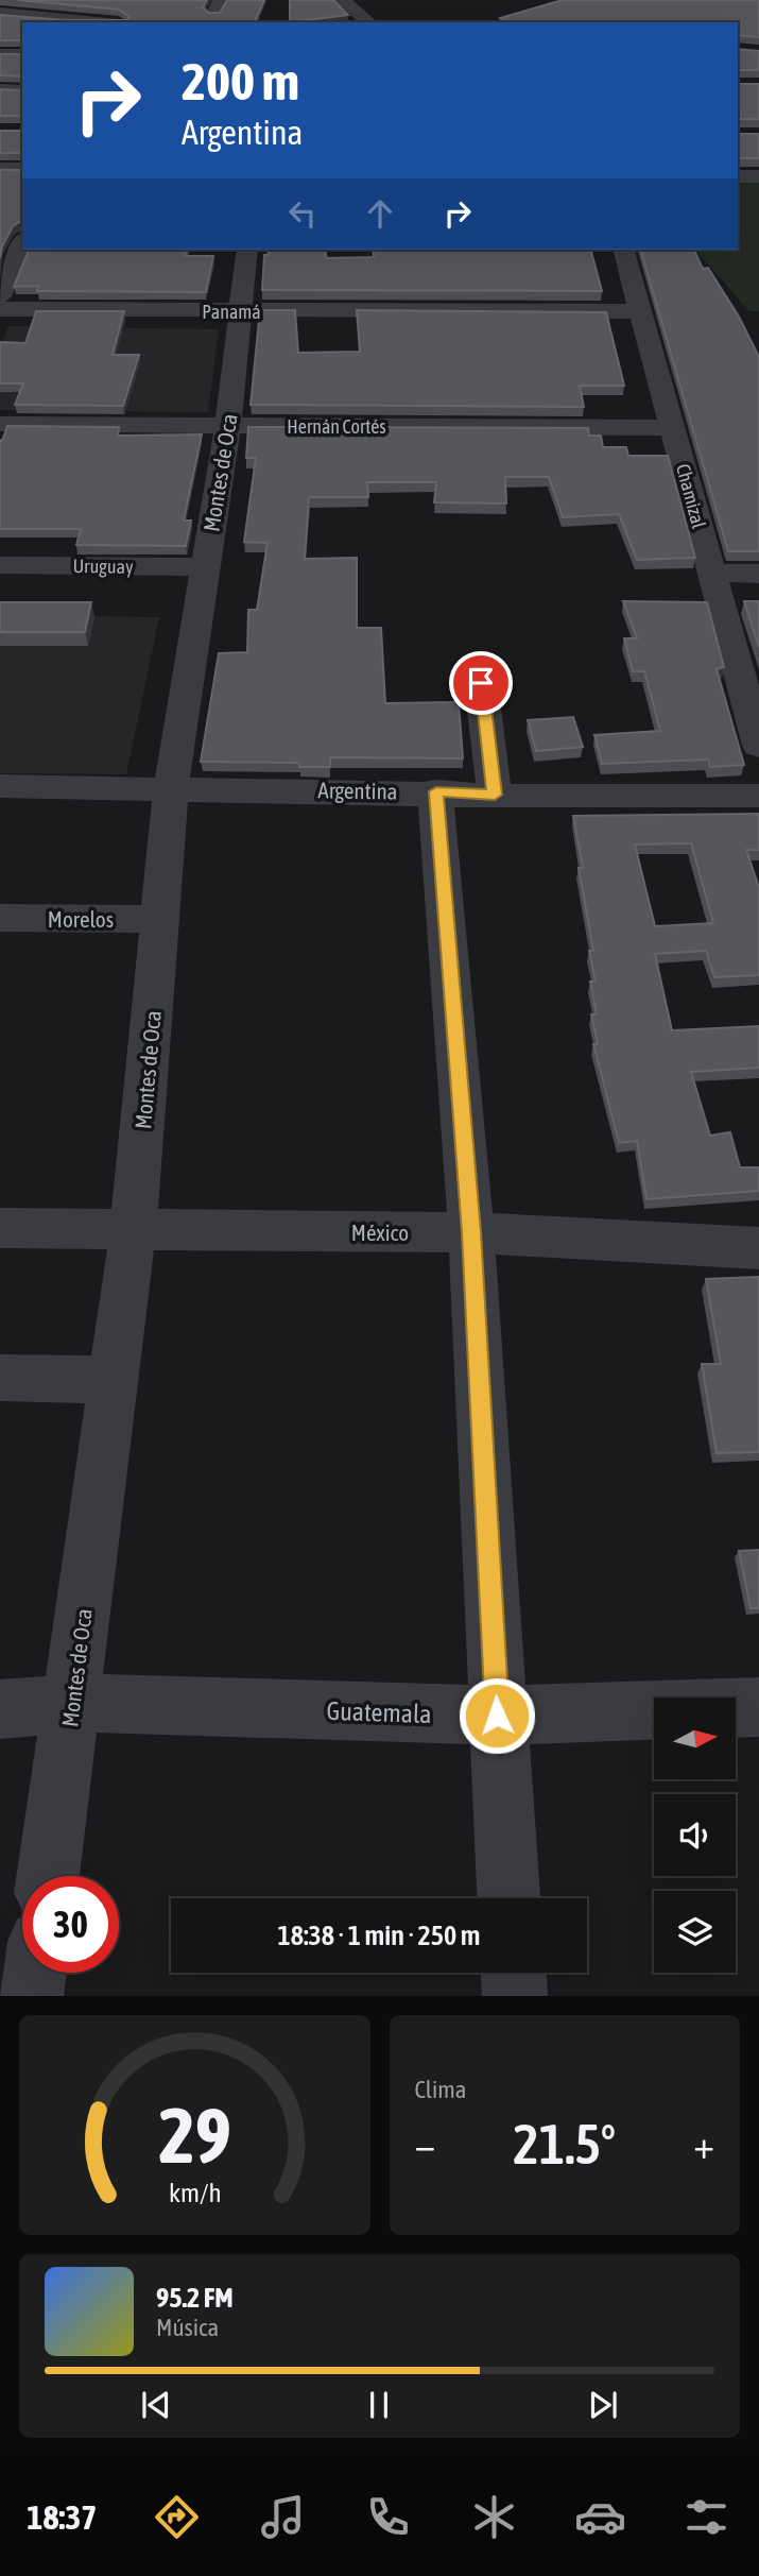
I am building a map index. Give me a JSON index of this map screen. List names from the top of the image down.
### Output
{
  "streets": {
    "street": [
      "Panamá",
      "Hernán Cortés",
      "Montes de Oca",
      "Chamizal",
      "Uruguay",
      "Argentina",
      "Morelos",
      "México",
      "Guatemala"
    ]
  },
  "crossings": [
    ["Panamá", "Montes de Oca"],
    ["Panamá", "Chamizal"],
    ["Hernán Cortés", "Montes de Oca"],
    ["Hernán Cortés", "Chamizal"],
    ["Montes de Oca", "Uruguay"],
    ["Montes de Oca", "Argentina"],
    ["Montes de Oca", "Morelos"],
    ["Montes de Oca", "México"],
    ["Montes de Oca", "Guatemala"]
  ],
  "north": "right",
  "page": {
    "turn": ["200 m", "Argentina"],
    "limit": "30",
    "trip": "18:38 · 1 min · 250 m",
    "tile": "Clima",
    "heat": ["−", "21.5°", "+"],
    "song": ["95.2 FM", "Música"],
    "tabs": "18:37",
    "gauge": ["29", "km/h"]
  }
}
